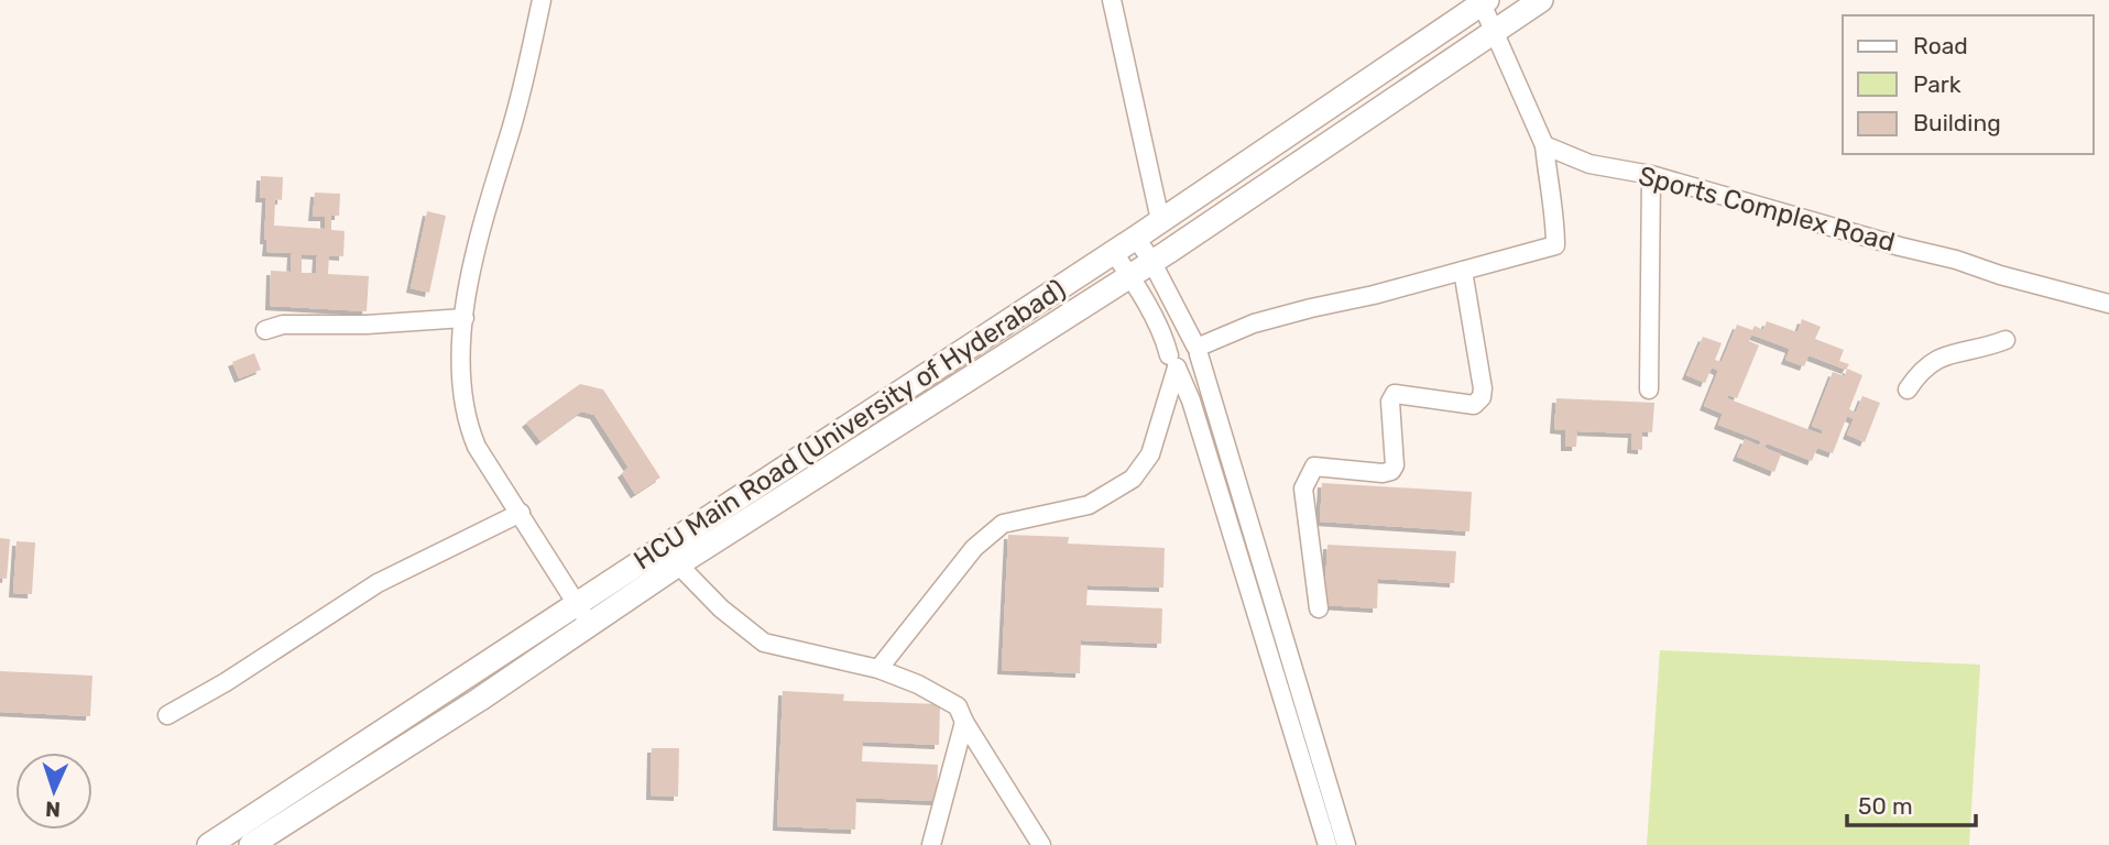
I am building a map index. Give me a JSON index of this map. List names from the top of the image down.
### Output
{
  "streets": {
    "street": ["Sports Complex Road", "HCU Main Road (University of Hyderabad)"]
  },
  "legend": ["Road", "Park", "Building"],
  "scale_bar": "50 m",
  "north": "bottom"
}
